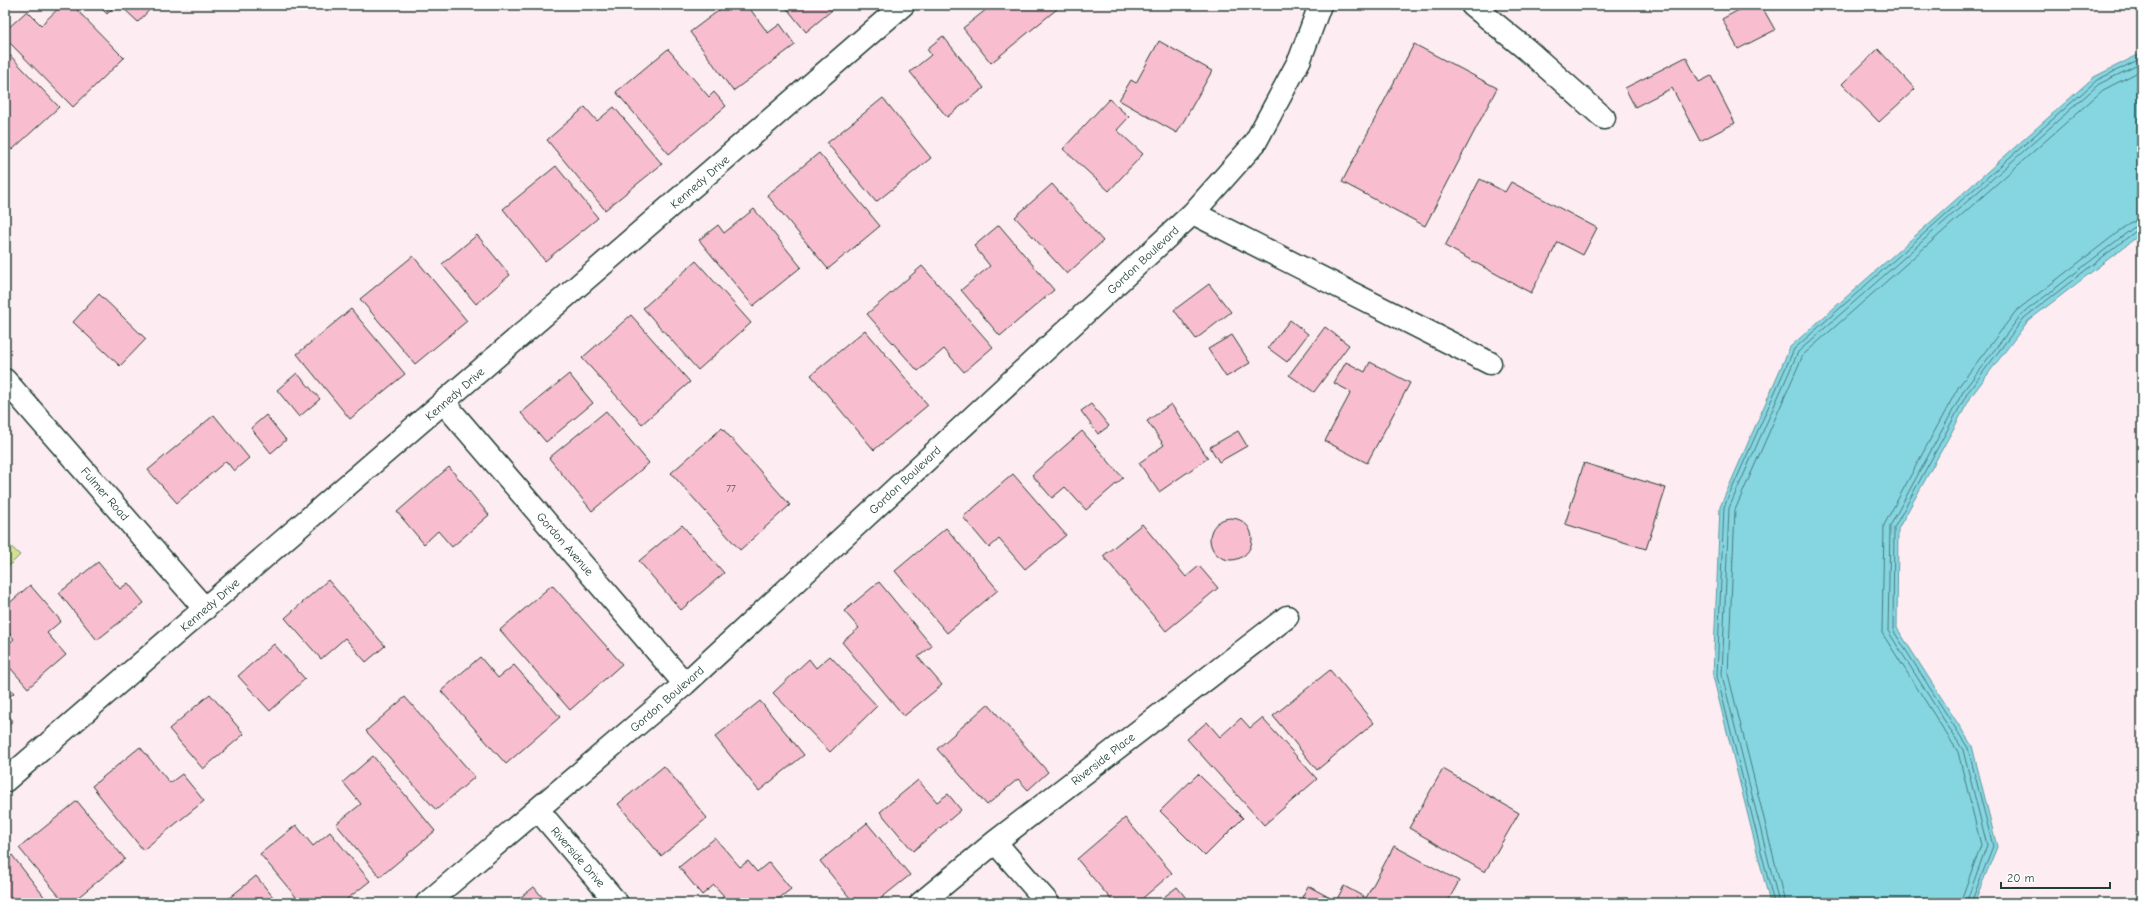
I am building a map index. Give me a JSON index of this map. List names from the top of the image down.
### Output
{
  "streets": {
    "street": [
      "Kennedy Drive",
      "Gordon Boulevard",
      "Fulmer Road",
      "Gordon Avenue",
      "Riverside Place",
      "Riverside Drive"
    ]
  },
  "crossings": [
    ["Kennedy Drive", "Fulmer Road"],
    ["Kennedy Drive", "Gordon Avenue"],
    ["Gordon Boulevard", "Gordon Avenue"],
    ["Gordon Boulevard", "Riverside Drive"]
  ],
  "house_numbers": ["77"],
  "scale_bar": "20 m"
}
